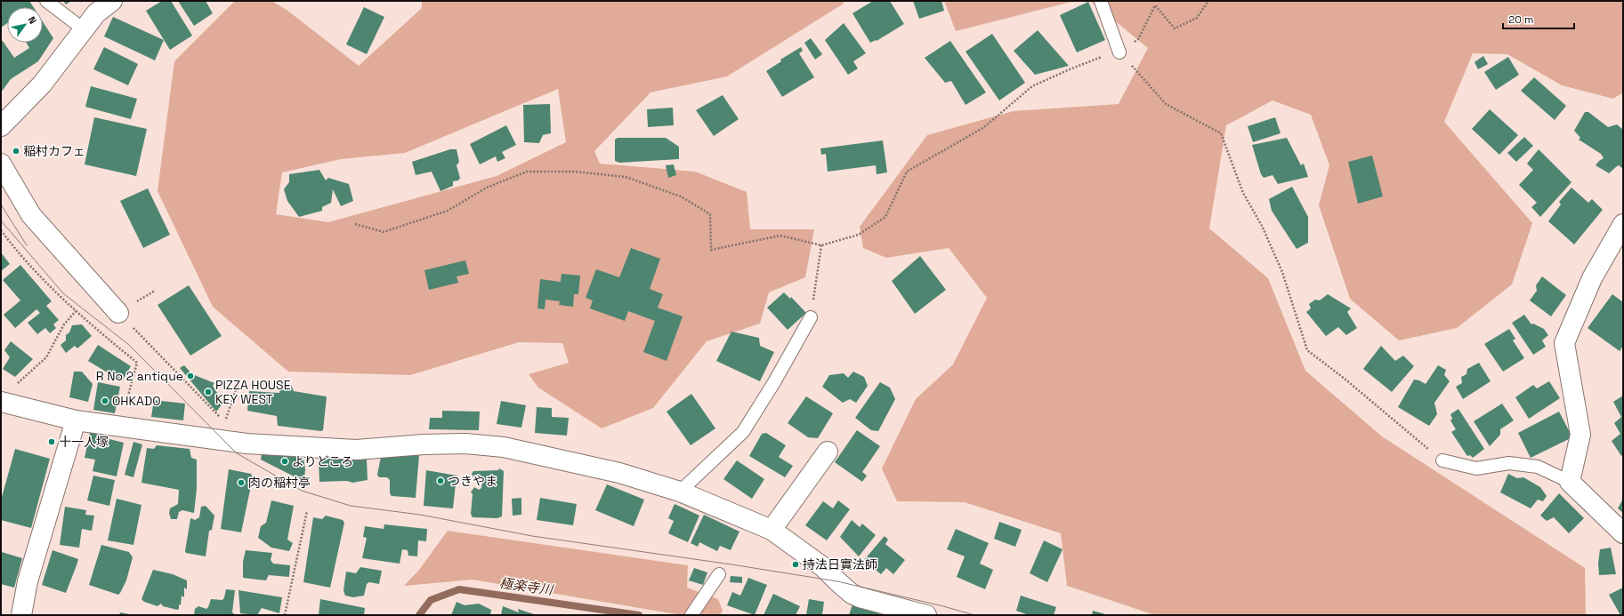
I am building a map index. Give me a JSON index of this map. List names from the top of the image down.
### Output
{
  "water": ["極楽寺川"],
  "places": [
    "稲村カフェ",
    "R No 2 antique",
    "PIZZA HOUSE KEY WEST",
    "OHKADO",
    "十一人塚",
    "よりどころ",
    "つきやま",
    "肉の稲村亭",
    "持法日實法師"
  ],
  "scale_bar": "20 m",
  "north": "top right"
}
